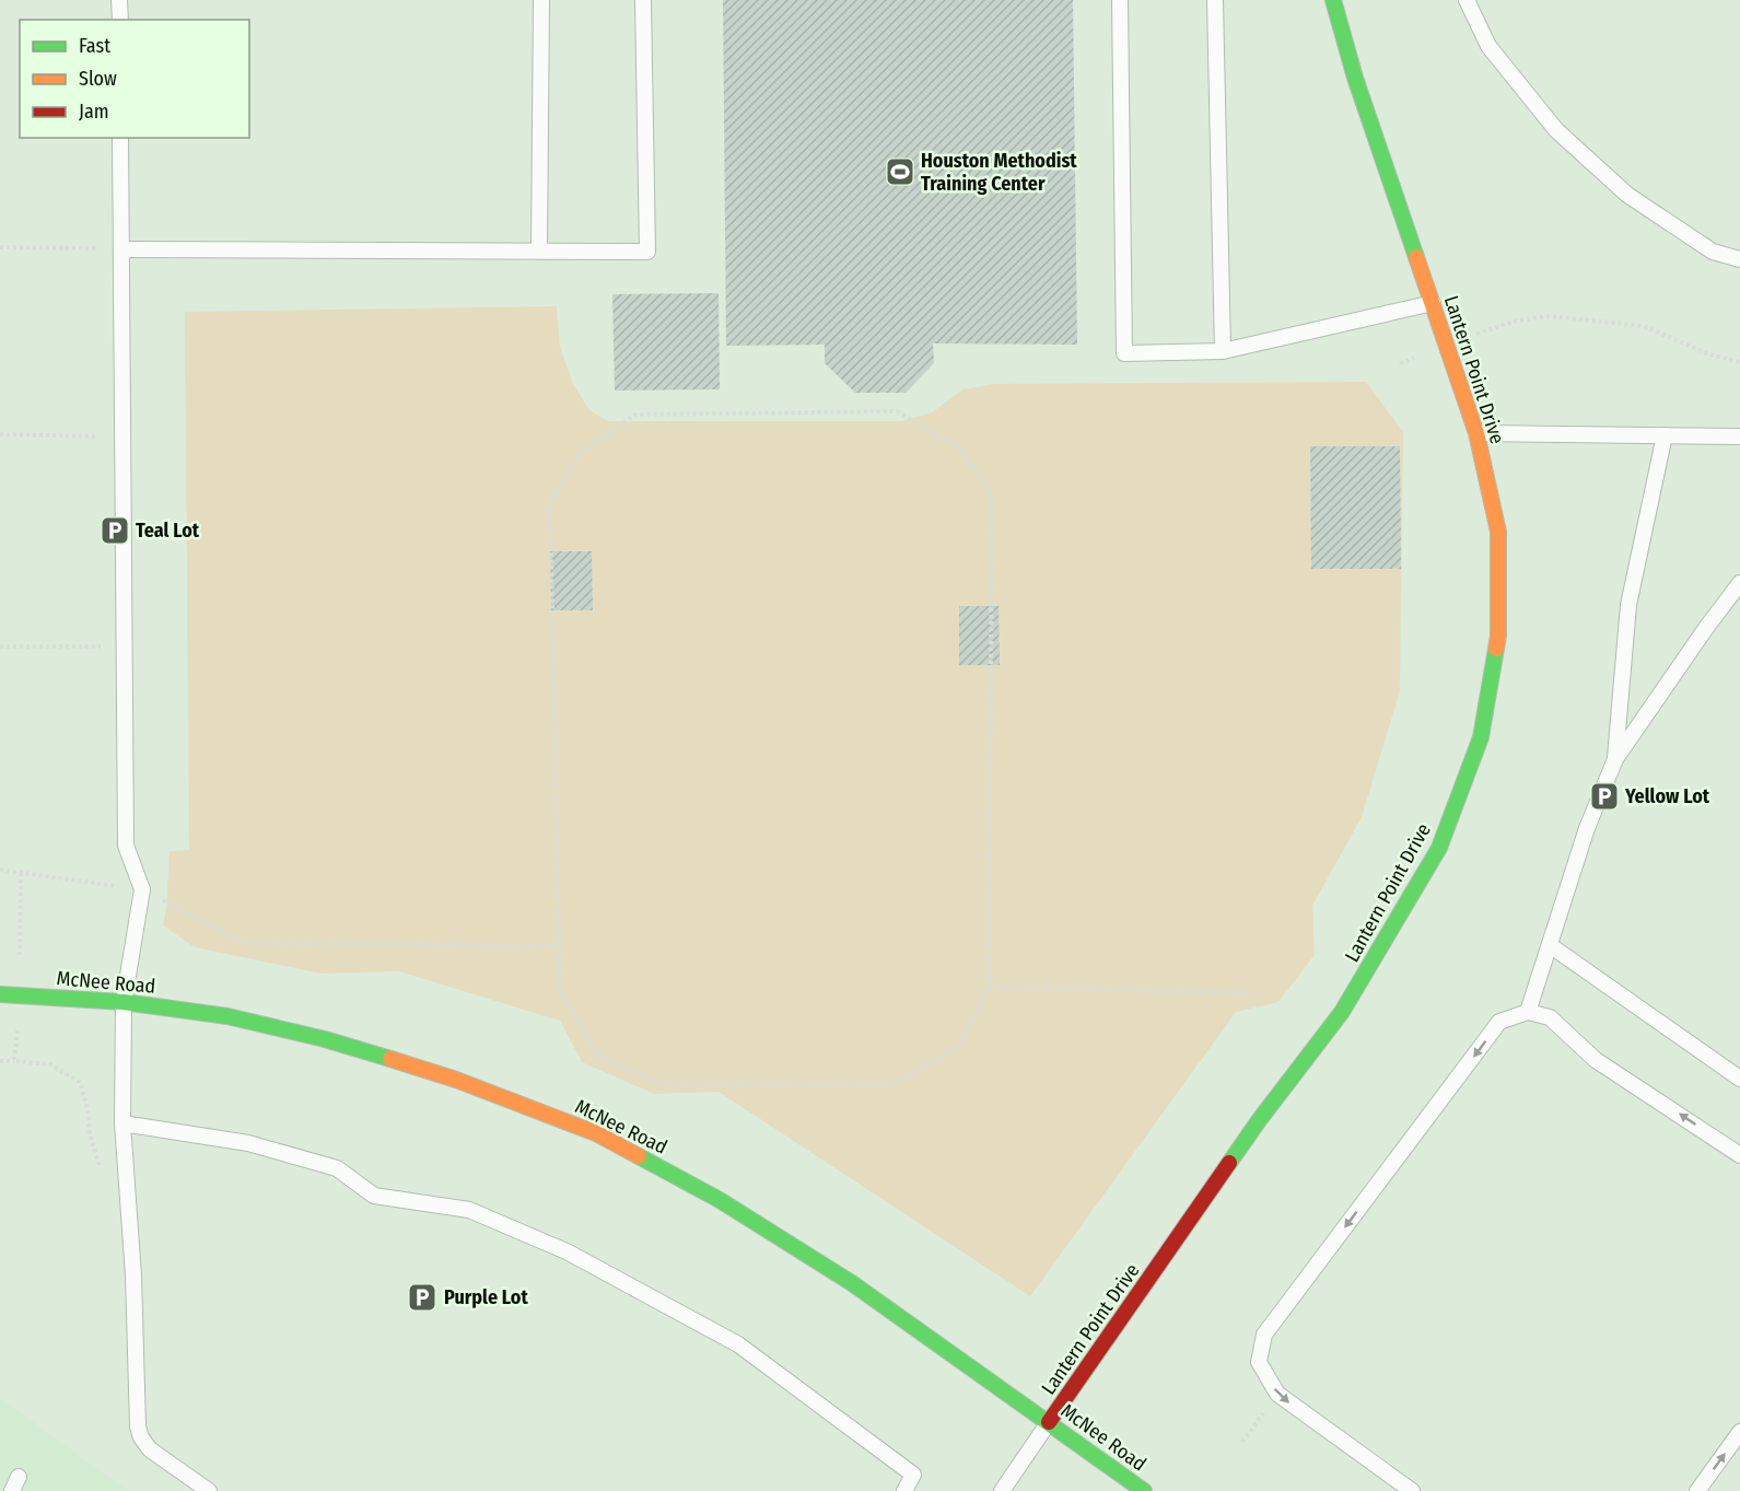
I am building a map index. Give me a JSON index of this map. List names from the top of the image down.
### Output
{
  "streets": {
    "street": ["Lantern Point Drive", "McNee Road"]
  },
  "crossings": [
    ["Lantern Point Drive", "McNee Road"]
  ],
  "places": {
    "sports": ["Houston Methodist Training Center"],
    "parking": ["Teal Lot", "Yellow Lot", "Purple Lot"]
  },
  "legend": ["Fast", "Slow", "Jam"]
}
